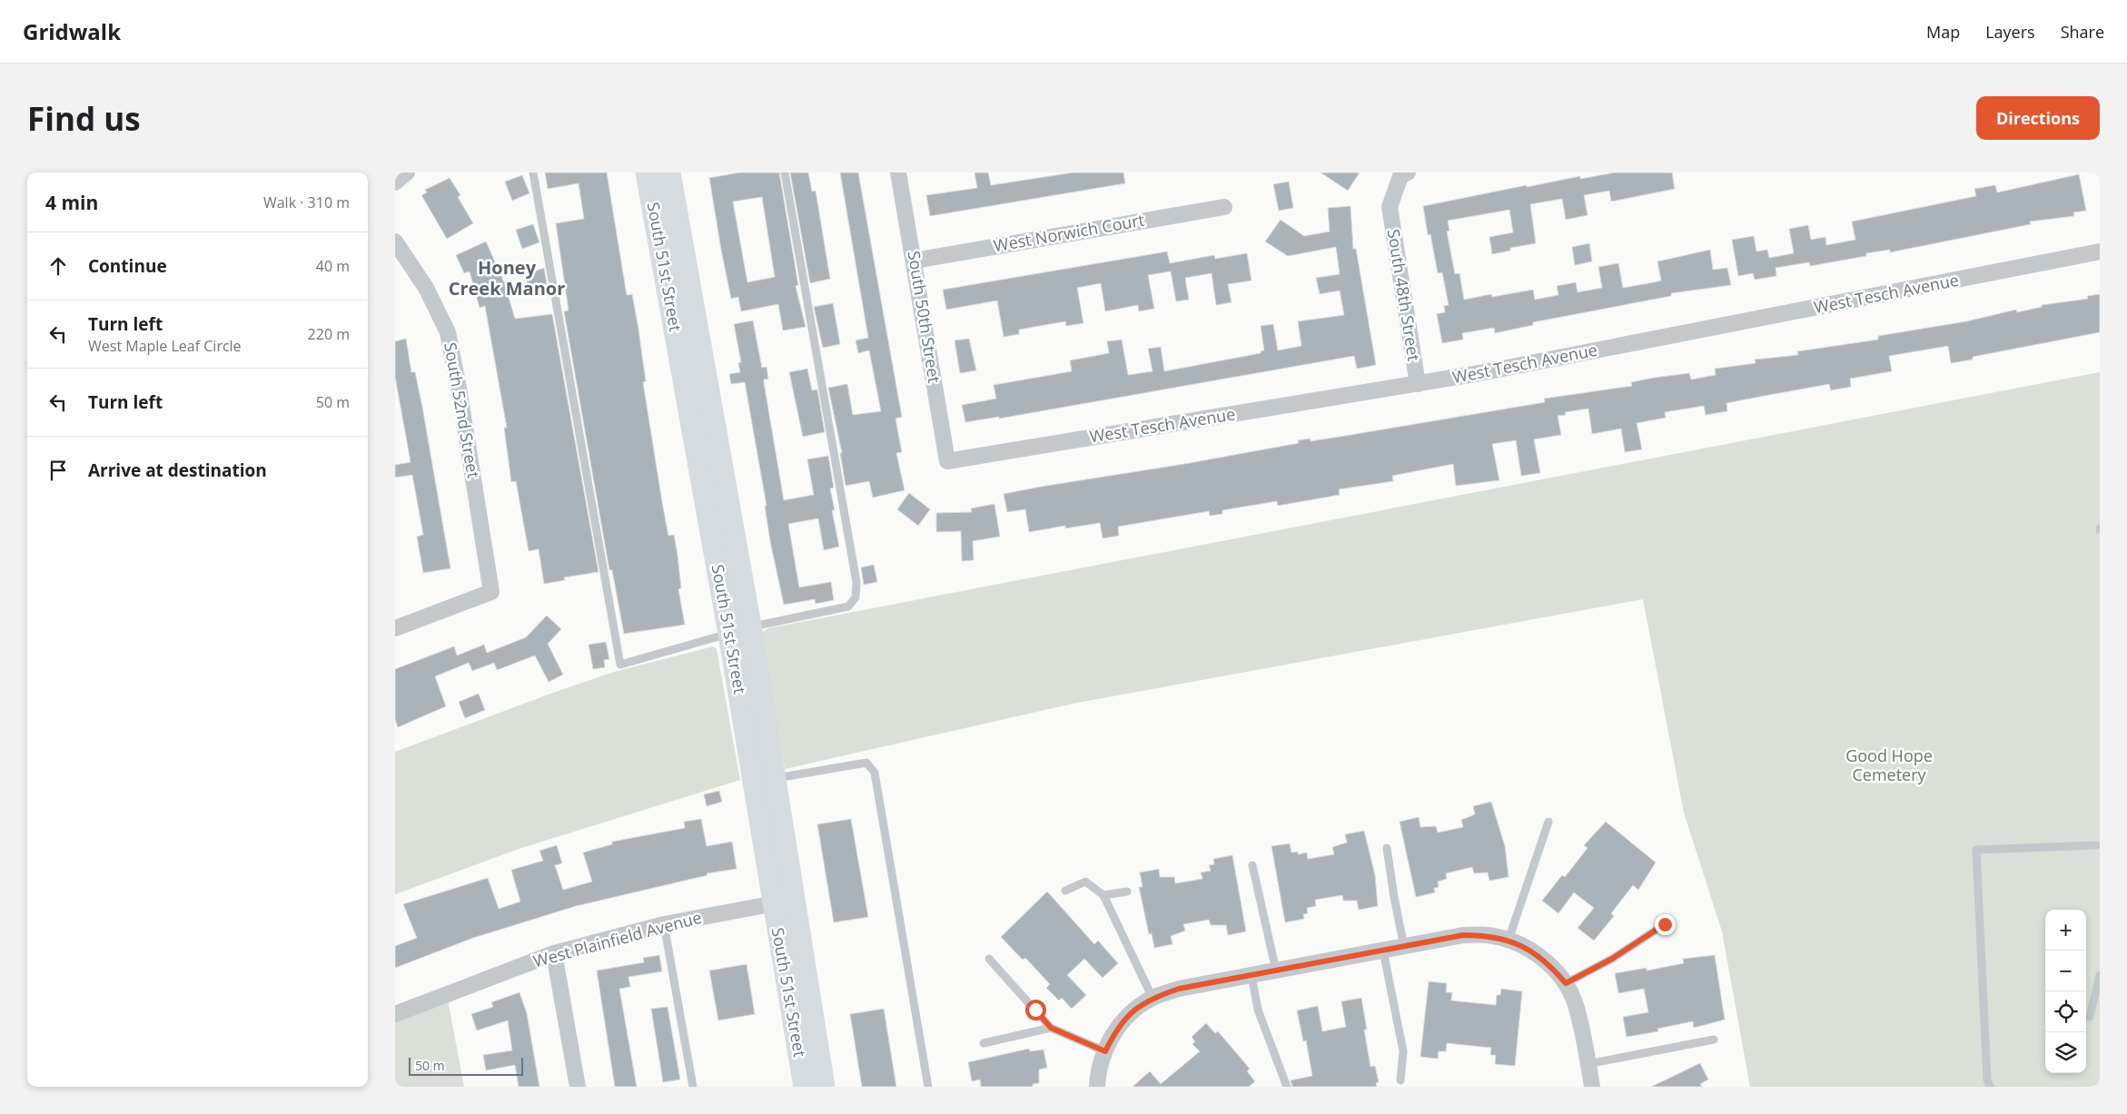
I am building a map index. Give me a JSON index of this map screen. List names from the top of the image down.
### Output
{
  "streets": {
    "street": [
      "West Norwich Court",
      "South 51st Street",
      "West Tesch Avenue",
      "South 48th Street",
      "South 50th Street",
      "South 52nd Street",
      "West Plainfield Avenue"
    ]
  },
  "crossings": [
    ["West Norwich Court", "South 50th Street"],
    ["South 51st Street", "West Plainfield Avenue"],
    ["West Tesch Avenue", "South 48th Street"],
    ["West Tesch Avenue", "South 50th Street"]
  ],
  "districts": ["Honey Creek Manor"],
  "parks": ["Good Hope Cemetery"],
  "scale_bar": "50 m",
  "page": {
    "header": "Gridwalk",
    "nav": ["Map", "Layers", "Share"],
    "buttons": "Directions",
    "title": "Find us",
    "heading": ["4 min", "Walk · 310 m"],
    "list": [
      ["Continue", "40 m"],
      ["Turn left", "West Maple Leaf Circle", "220 m"],
      ["Turn left", "50 m"],
      "Arrive at destination"
    ],
    "map_buttons": ["+", "−"],
    "scale": "50 m"
  }
}
